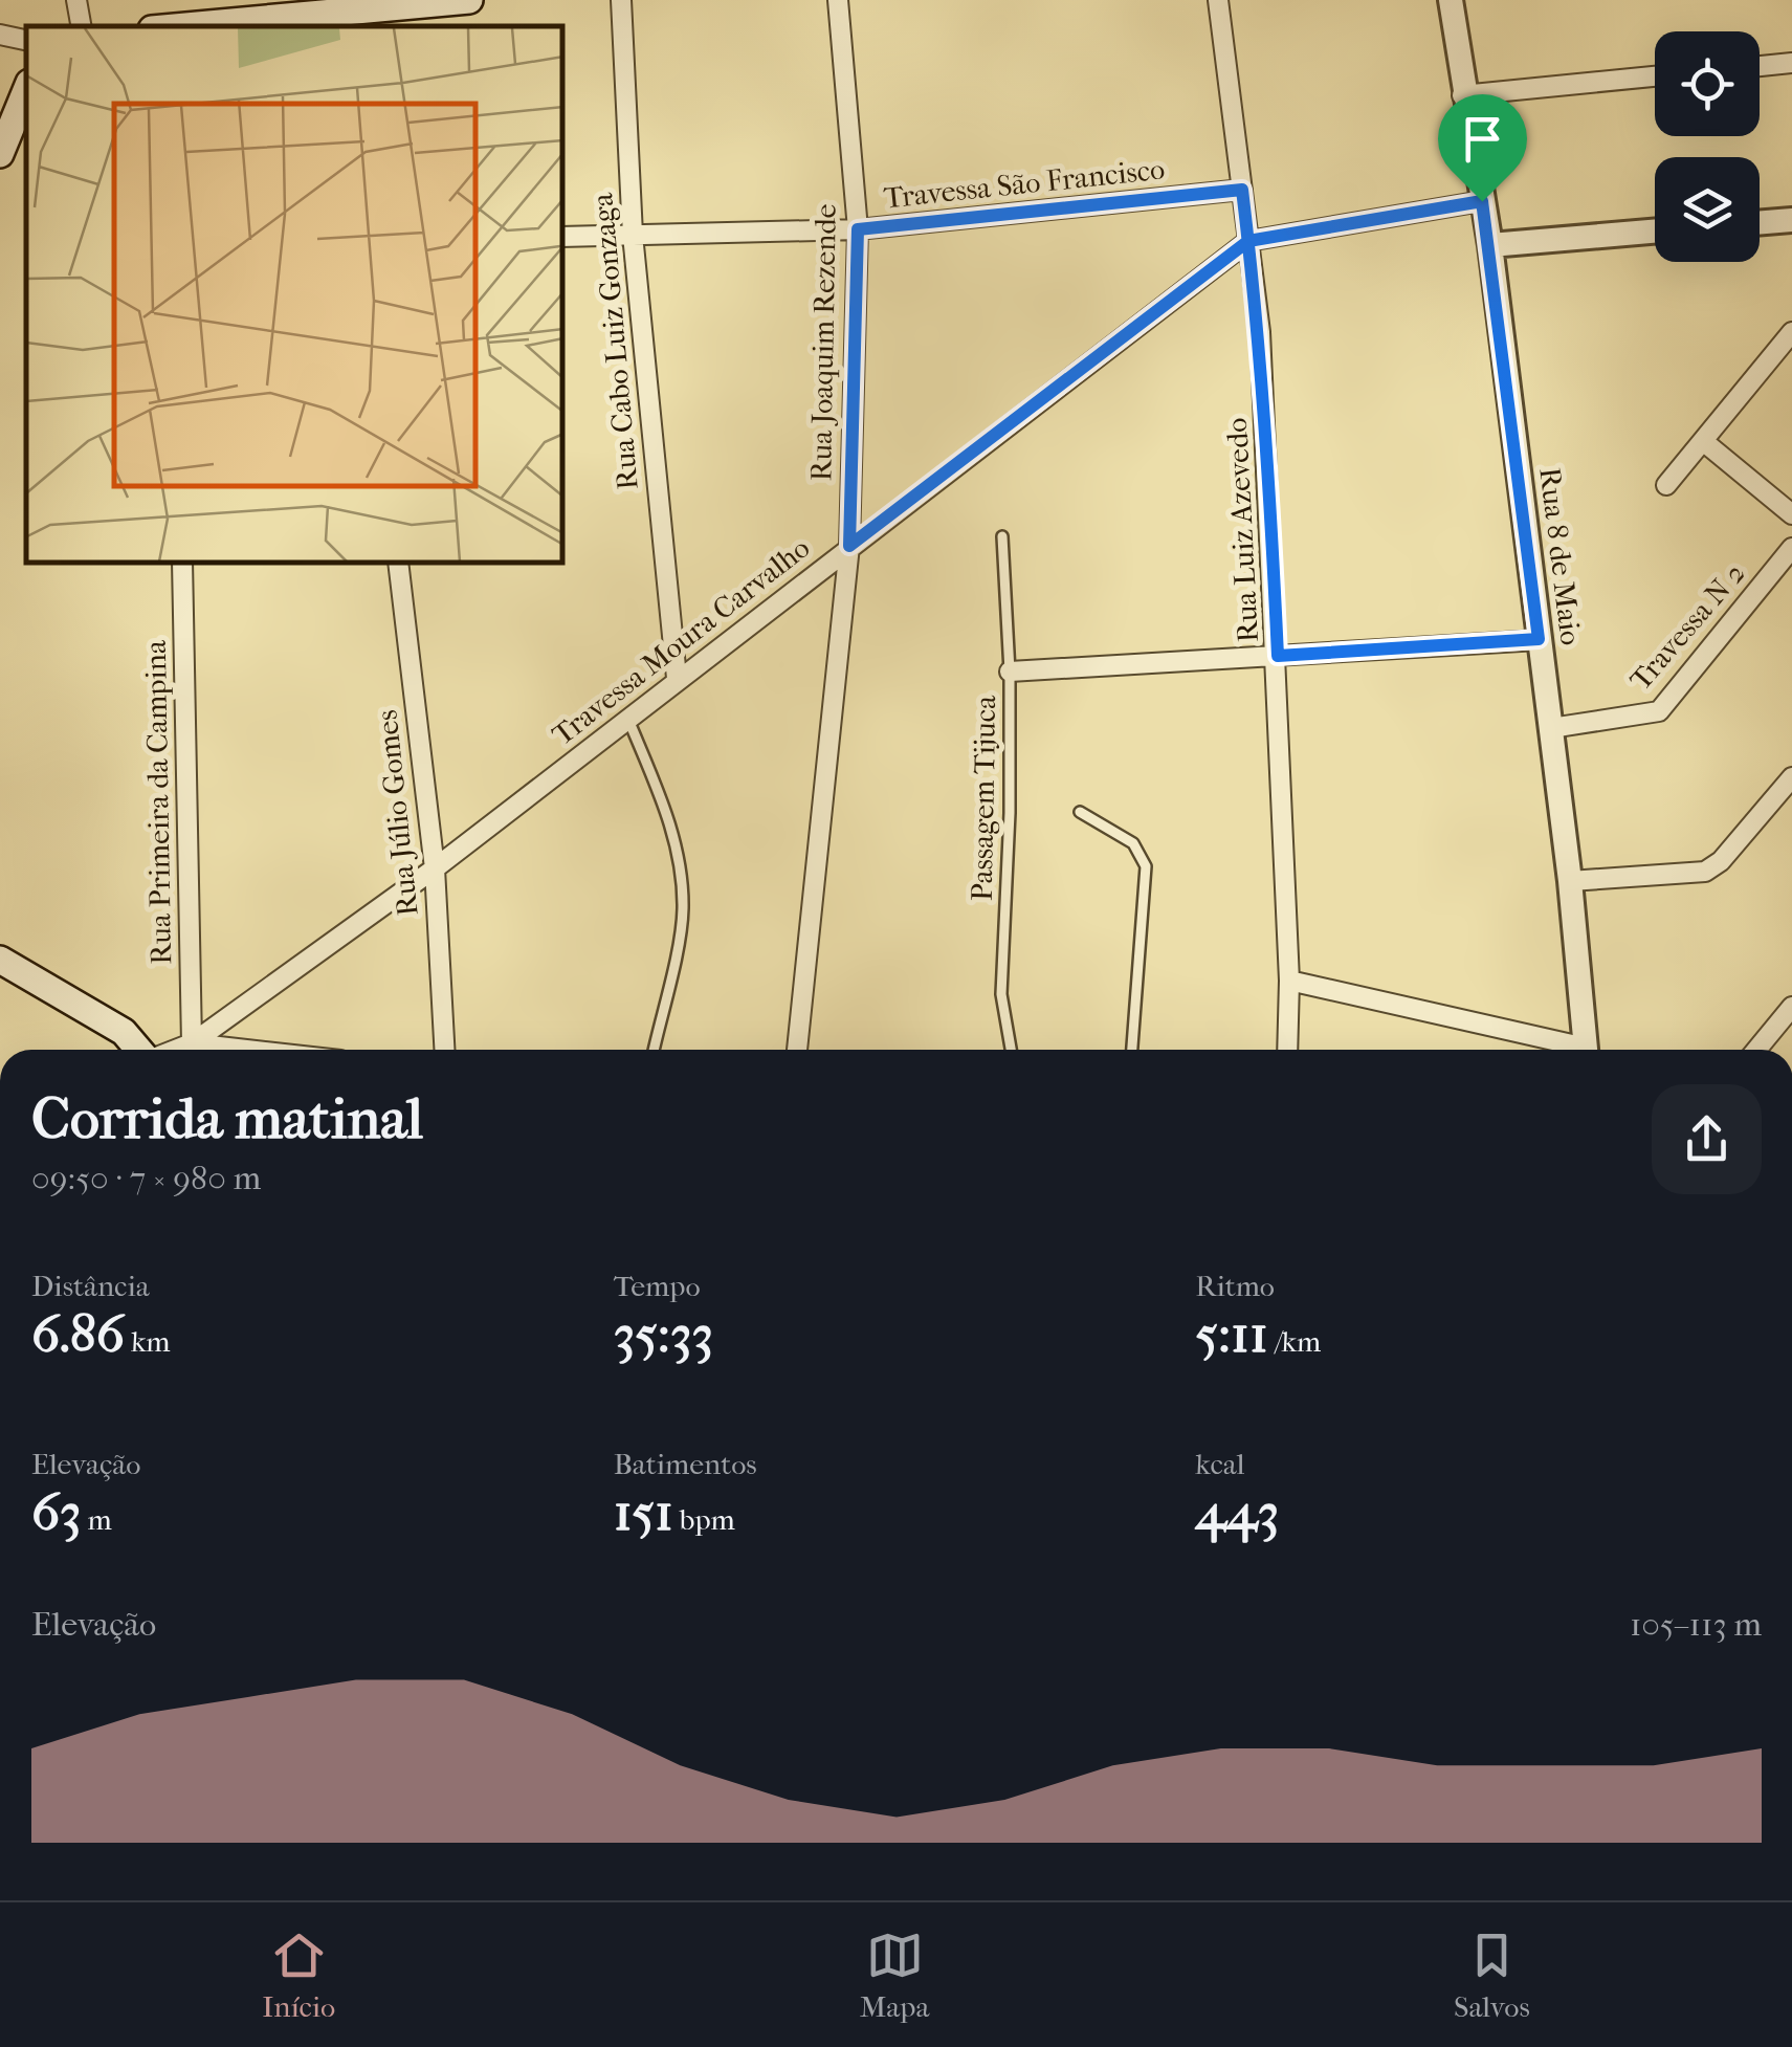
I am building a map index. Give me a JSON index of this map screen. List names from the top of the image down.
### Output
{
  "streets": {
    "street": [
      "Travessa São Francisco",
      "Rua Cabo Luiz Gonzaga",
      "Rua Joaquim Rezende",
      "Rua Luiz Azevedo",
      "Rua 8 de Maio",
      "Travessa N 2",
      "Travessa Moura Carvalho",
      "Rua Primeira da Campina",
      "Rua Júlio Gomes"
    ],
    "lane": ["Passagem Tijuca"]
  },
  "crossings": [
    ["Travessa São Francisco", "Rua Cabo Luiz Gonzaga"],
    ["Travessa São Francisco", "Rua Joaquim Rezende"],
    ["Travessa São Francisco", "Rua Luiz Azevedo"],
    ["Rua Cabo Luiz Gonzaga", "Travessa Moura Carvalho"],
    ["Rua Joaquim Rezende", "Travessa Moura Carvalho"],
    ["Rua Luiz Azevedo", "Travessa Moura Carvalho"],
    ["Rua 8 de Maio", "Travessa N 2"],
    ["Rua 8 de Maio", "Travessa Moura Carvalho"],
    ["Travessa Moura Carvalho", "Rua Primeira da Campina"],
    ["Travessa Moura Carvalho", "Rua Júlio Gomes"]
  ],
  "page": {
    "heading": ["Corrida matinal", "09:50 · 7 × 980 m"],
    "stats": [
      ["Distância", "6.86 km"],
      ["Tempo", "35:33"],
      ["Ritmo", "5:11 /km"],
      ["Elevação", "63 m"],
      ["Batimentos", "151 bpm"],
      ["kcal", "443"]
    ],
    "chart": ["Elevação", "105–113 m"],
    "tabs": ["Início", "Mapa", "Salvos"]
  }
}
